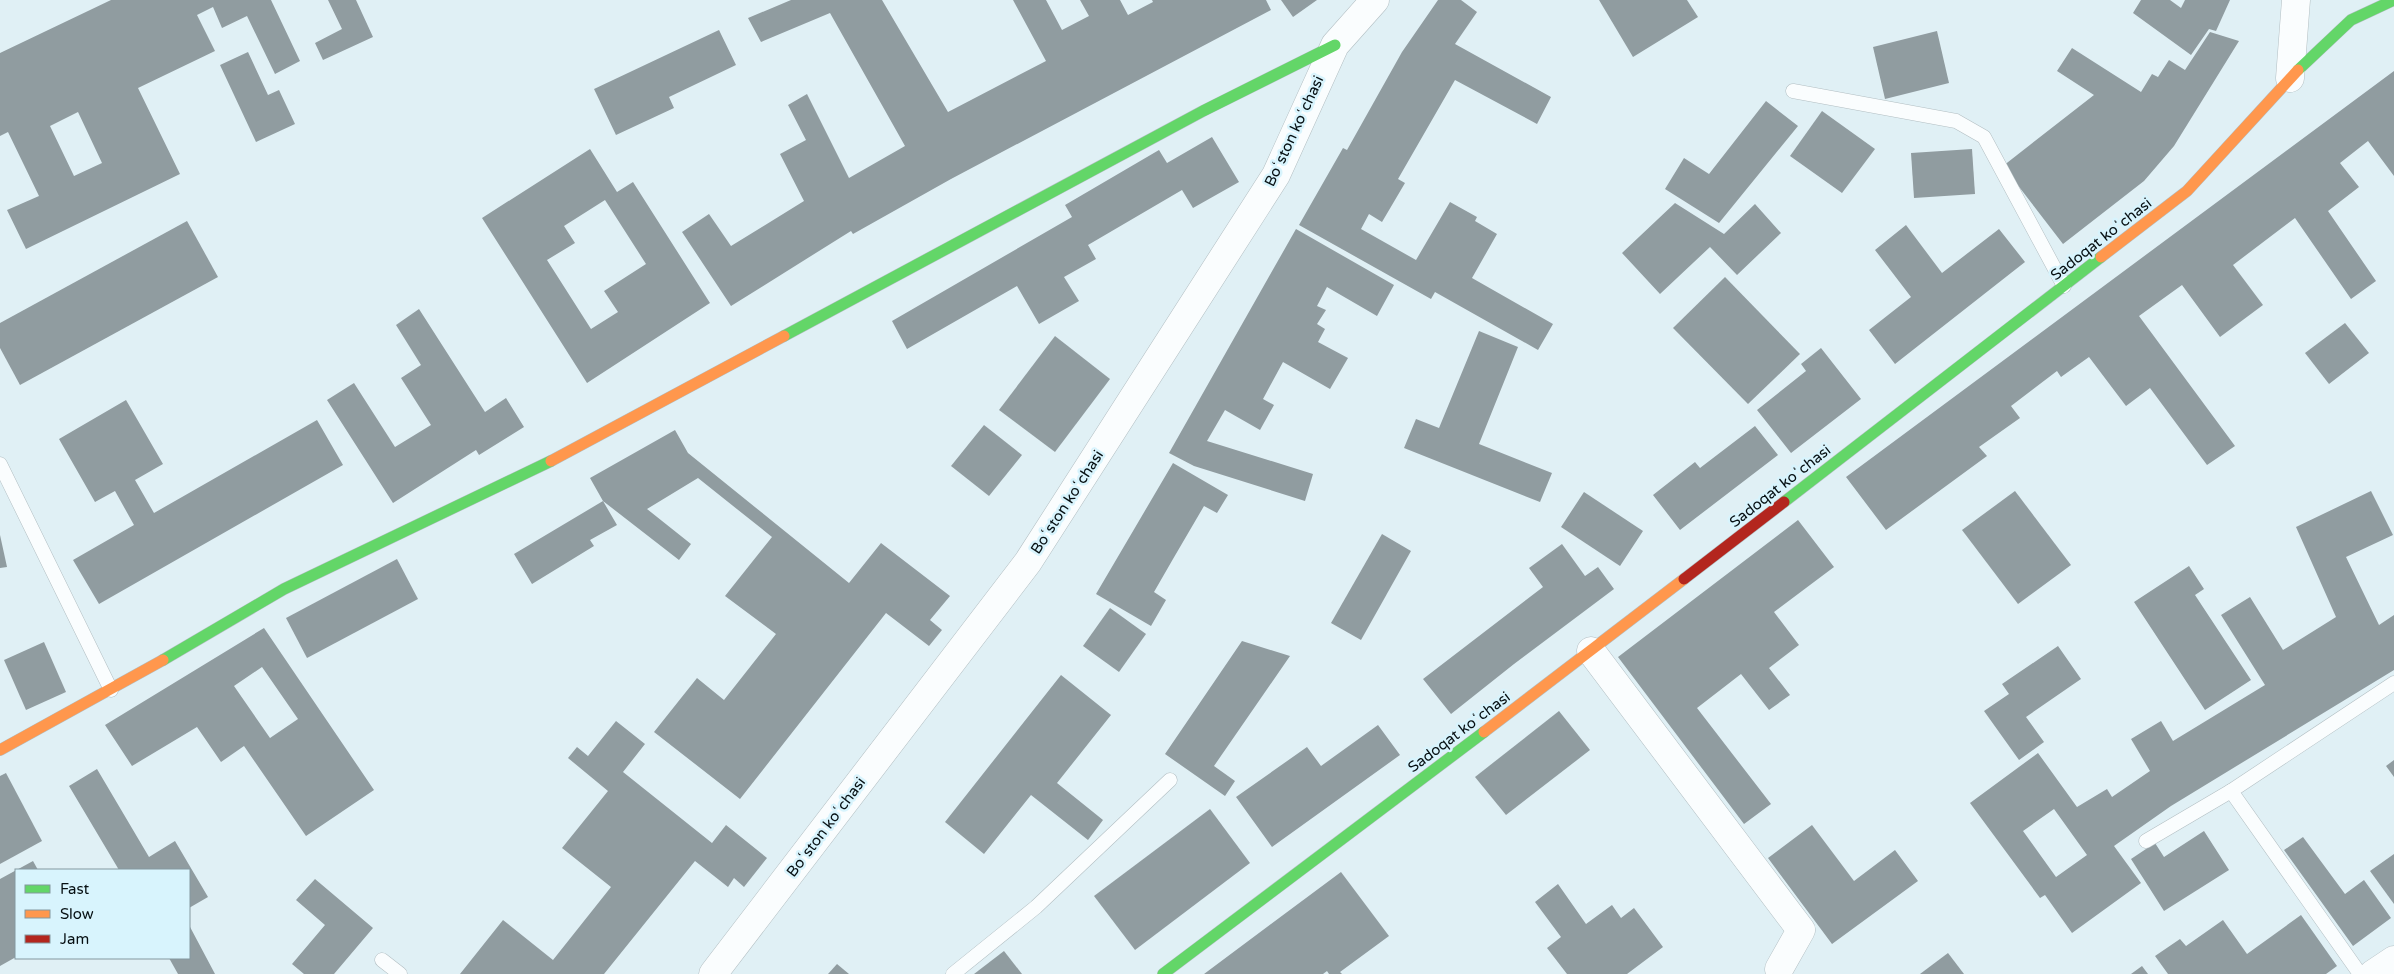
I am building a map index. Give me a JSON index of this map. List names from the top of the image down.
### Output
{
  "streets": {
    "street": ["Boʻston koʻchasi", "Sadoqat koʻchasi"]
  },
  "legend": ["Fast", "Slow", "Jam"]
}
